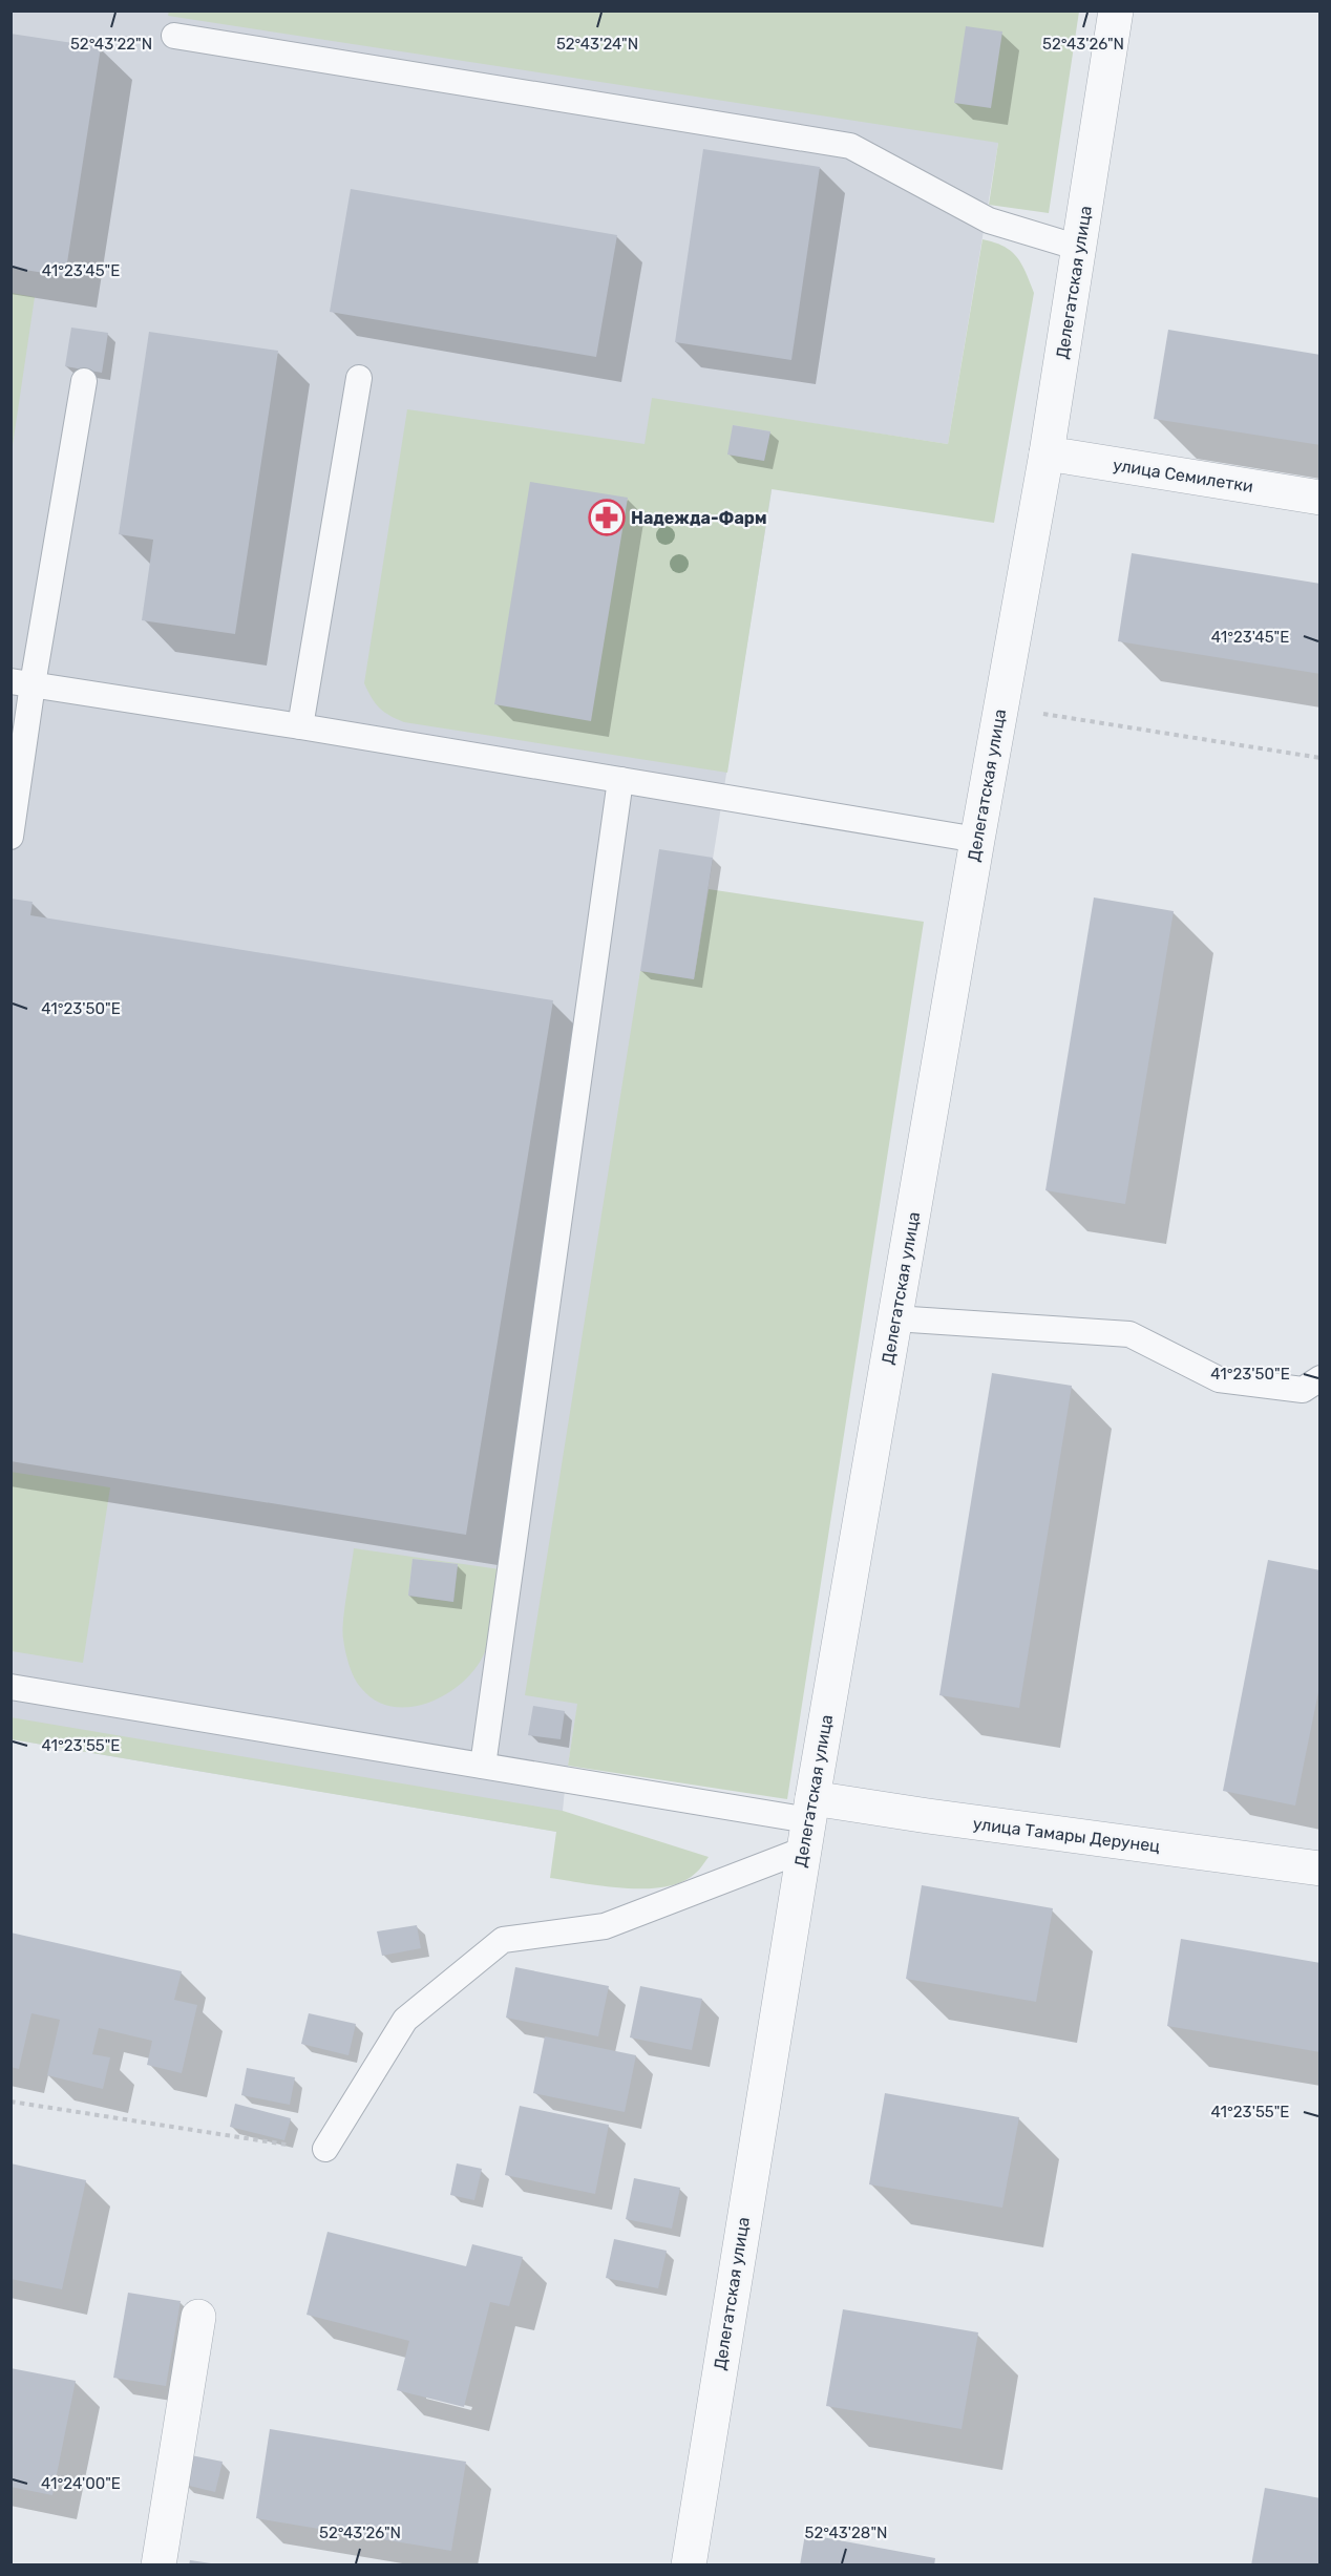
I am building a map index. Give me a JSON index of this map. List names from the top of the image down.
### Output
{
  "streets": {
    "street": ["Делегатская улица", "улица Семилетки", "улица Тамары Дерунец"]
  },
  "crossings": [
    ["Делегатская улица", "улица Семилетки"],
    ["Делегатская улица", "улица Тамары Дерунец"]
  ],
  "places": {
    "pharmacy": ["Надежда-Фарм"]
  },
  "coordinates": [
    "52°43'22\"N",
    "52°43'24\"N",
    "52°43'26\"N",
    "41°23'45\"E",
    "41°23'50\"E",
    "41°23'55\"E",
    "41°24'00\"E",
    "52°43'28\"N"
  ]
}
